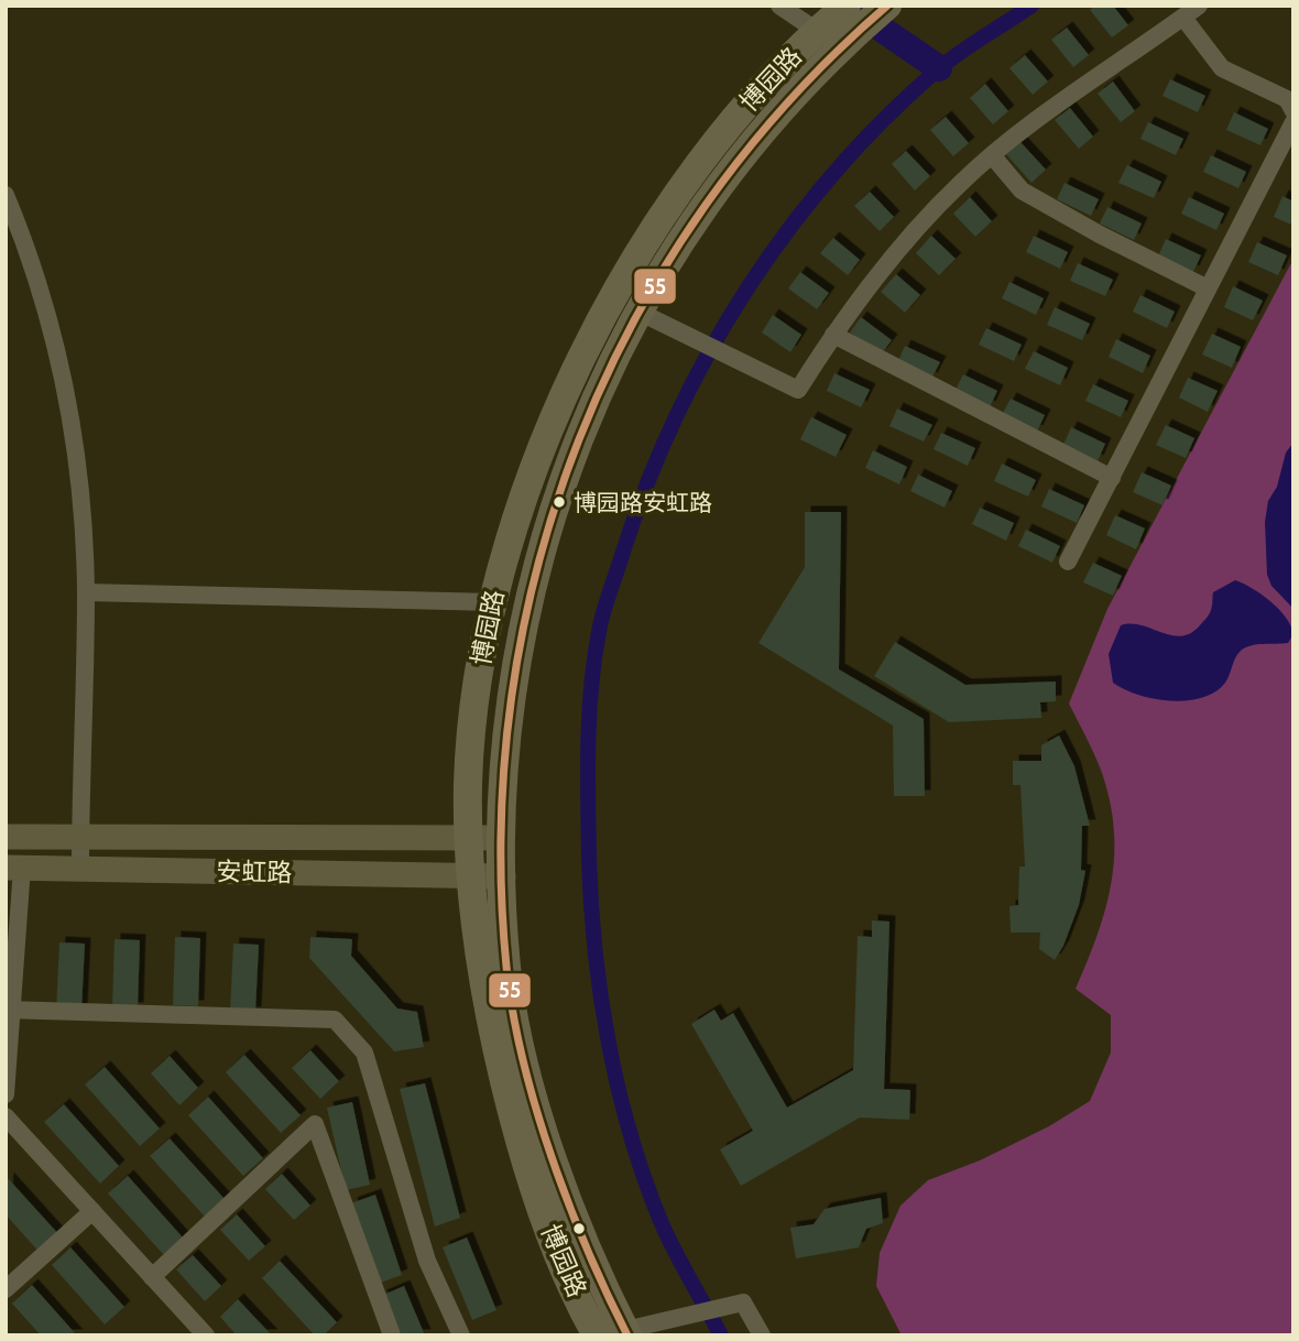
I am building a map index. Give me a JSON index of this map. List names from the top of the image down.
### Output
{
  "streets": {
    "main road": ["博园路", "安虹路"]
  },
  "crossings": [
    ["博园路", "安虹路"]
  ],
  "places": ["博园路安虹路"],
  "lines": ["transit line 55"]
}
